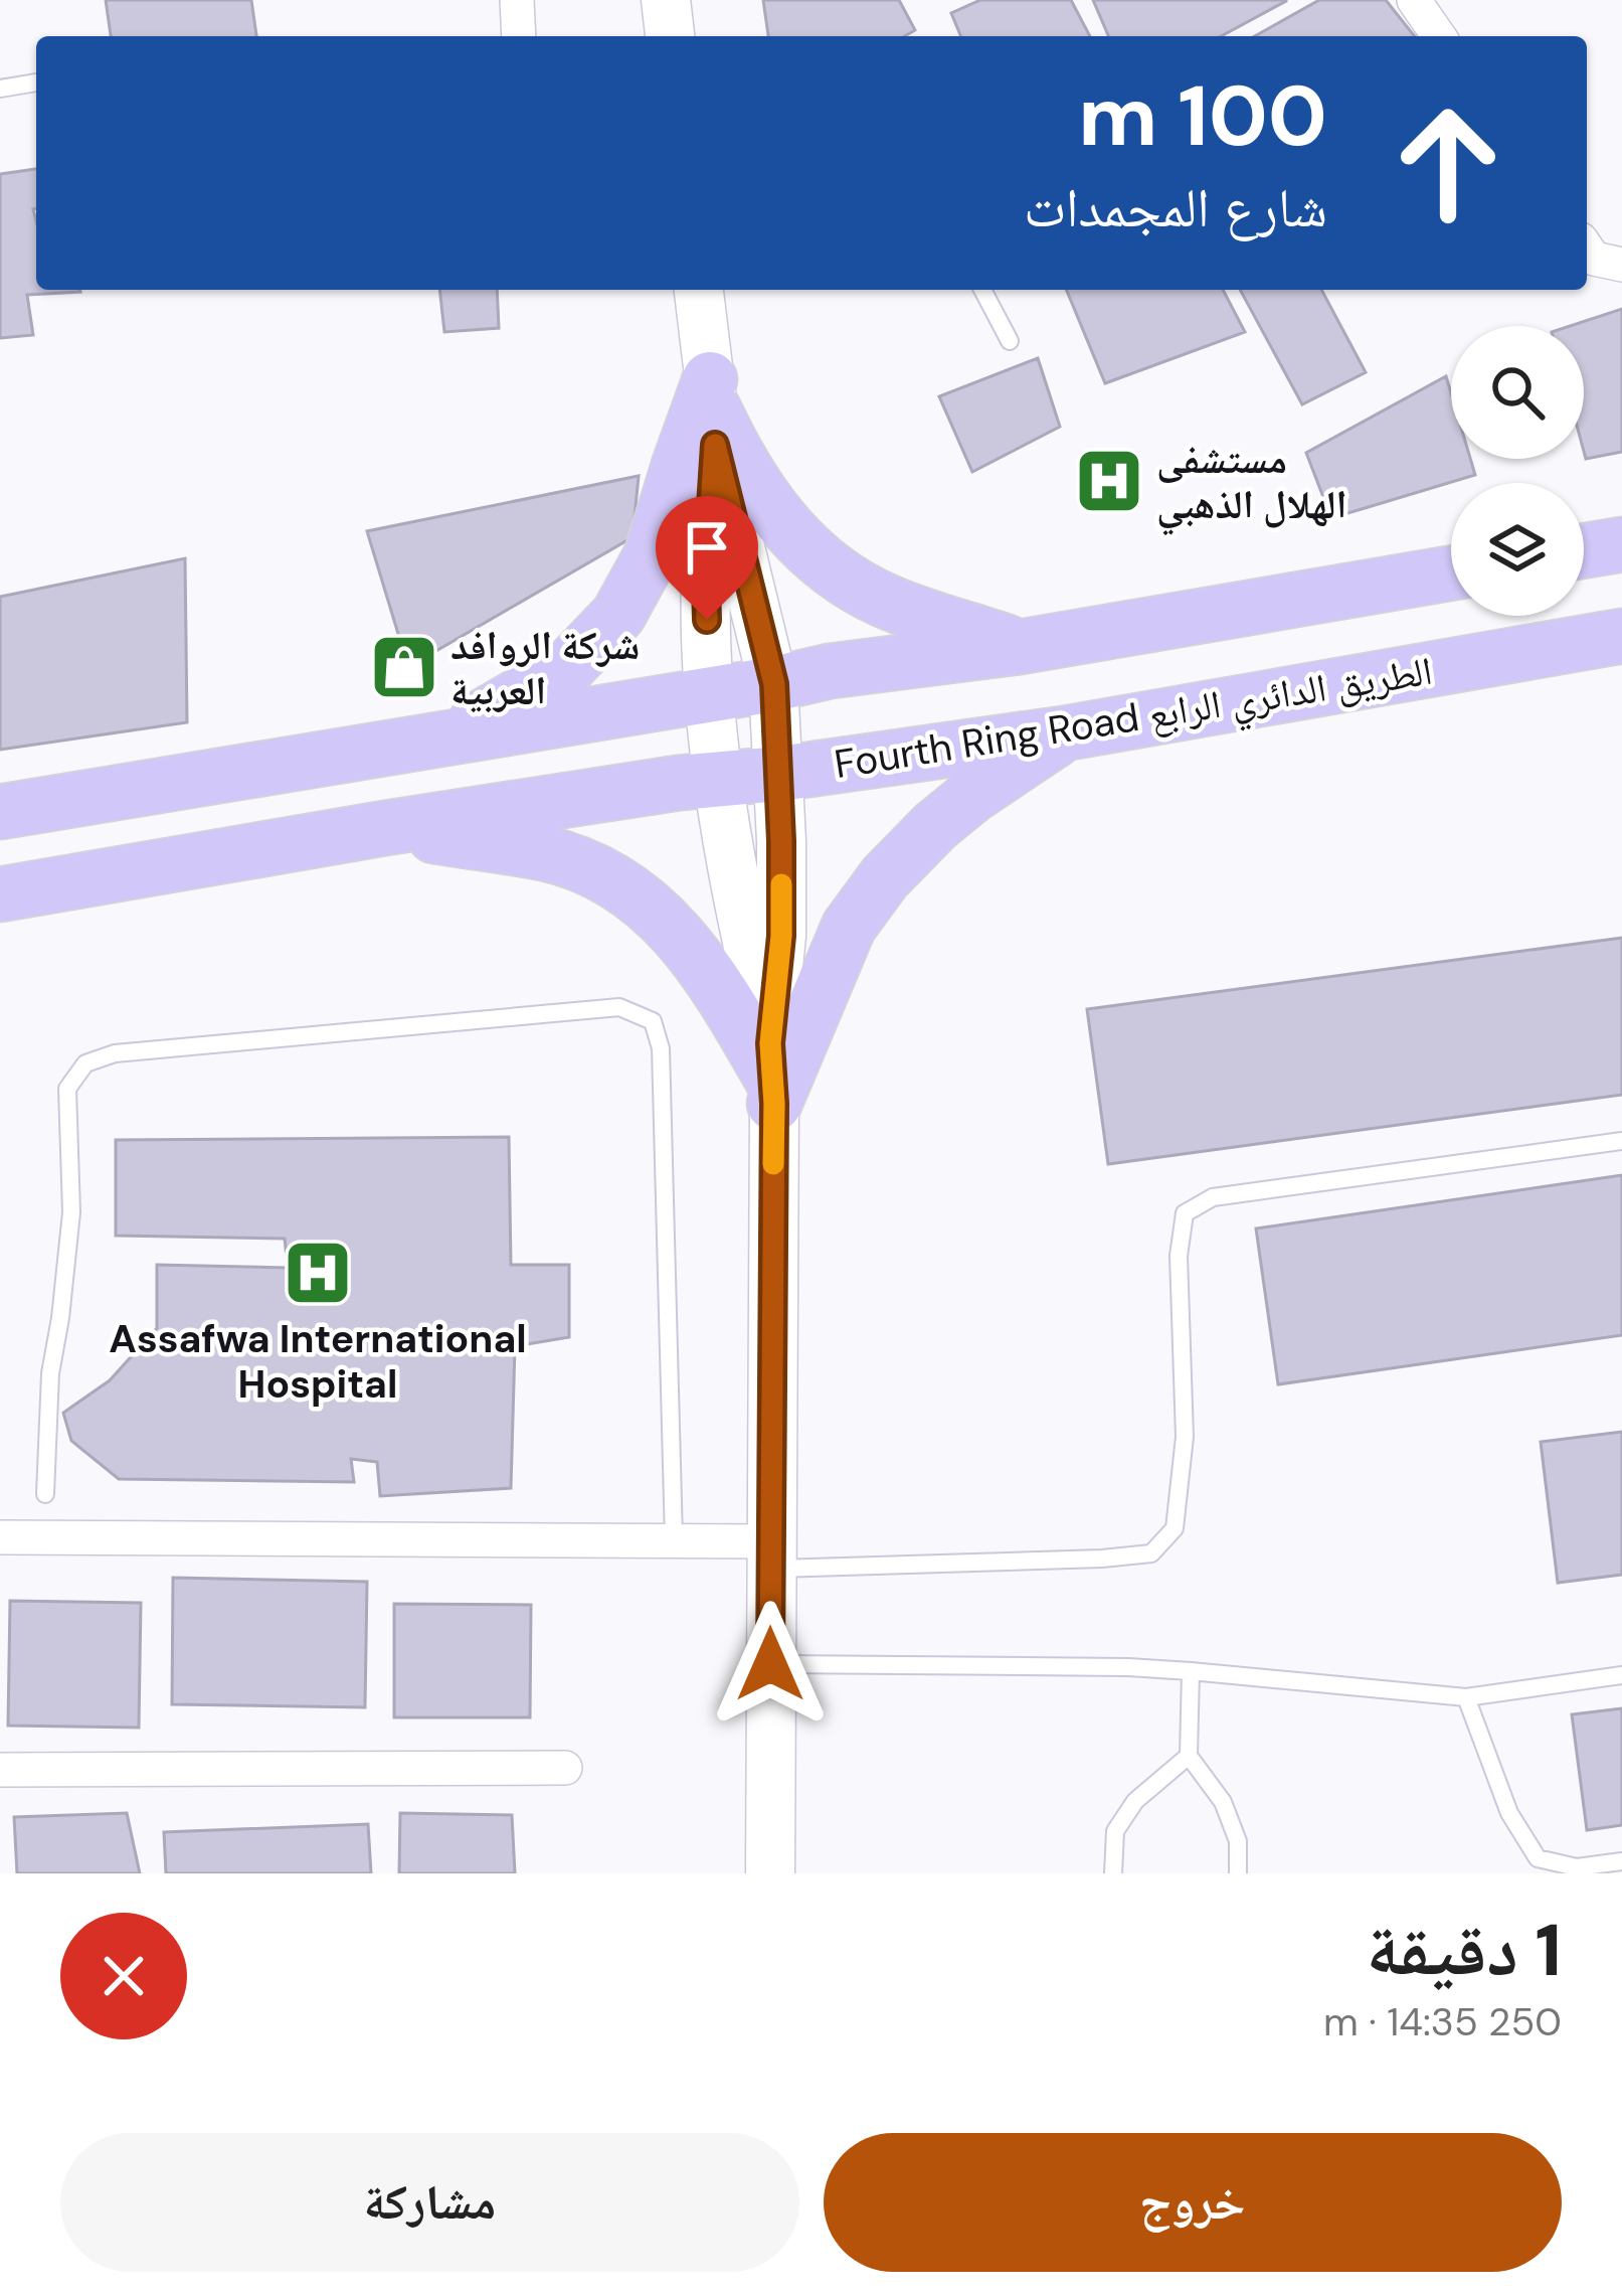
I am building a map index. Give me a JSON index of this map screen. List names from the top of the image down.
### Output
{
  "streets": {
    "main road": ["Fourth Ring Road الطريق الدائري الرابع"]
  },
  "places": {
    "hospital": ["مستشفى الهلال الذهبي", "Assafwa International Hospital"],
    "shop": ["شركة الروافد العربية"]
  },
  "page": {
    "turn": ["100 m", "شارع المجمدات"],
    "heading": ["1 دقيقة", "250 m · 14:35"],
    "buttons": ["خروج", "مشاركة"]
  }
}
